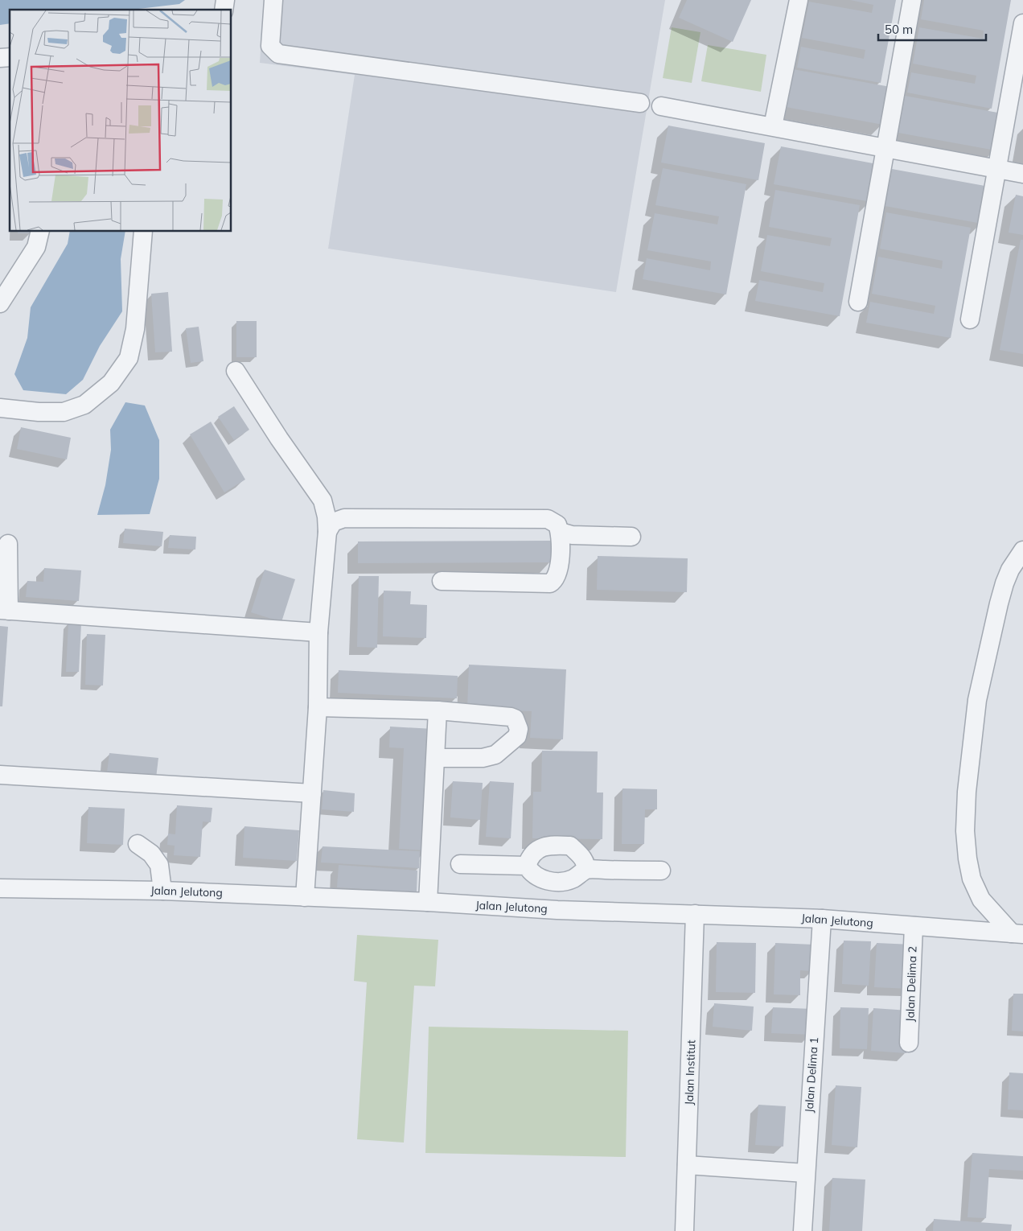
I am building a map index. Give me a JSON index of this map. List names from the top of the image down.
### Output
{
  "streets": {
    "street": [
      "Jalan Jelutong",
      "Jalan Delima 2",
      "Jalan Institut",
      "Jalan Delima 1"
    ]
  },
  "crossings": [
    ["Jalan Jelutong", "Jalan Delima 2"],
    ["Jalan Jelutong", "Jalan Institut"],
    ["Jalan Jelutong", "Jalan Delima 1"]
  ],
  "scale_bar": "50 m"
}
